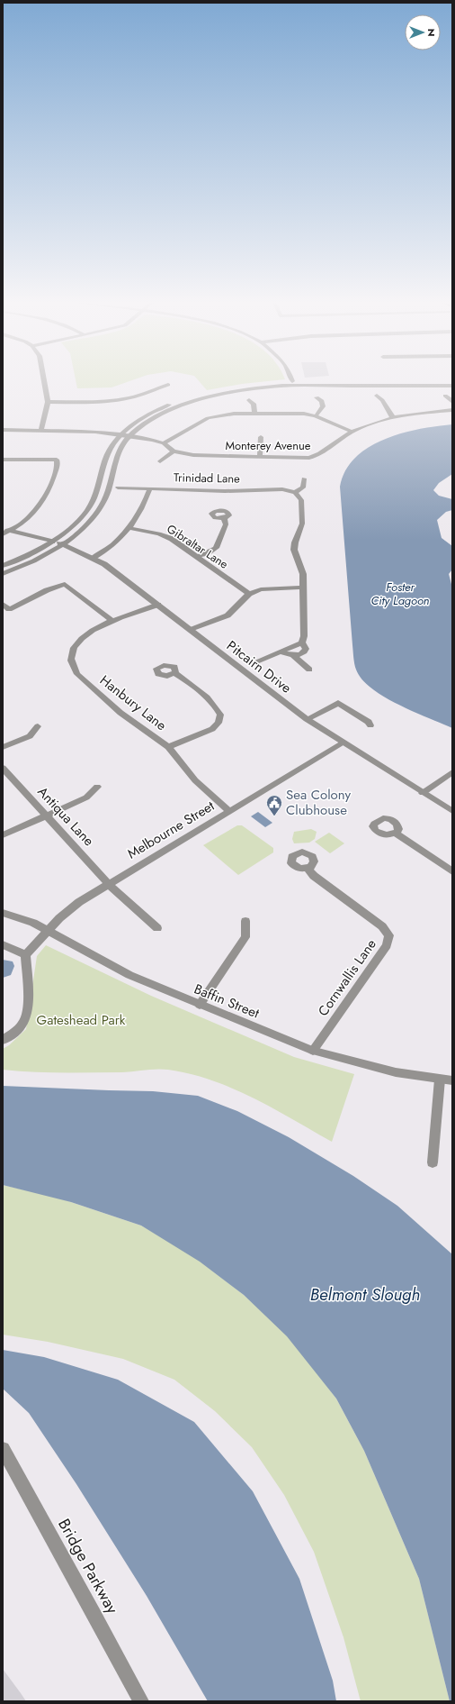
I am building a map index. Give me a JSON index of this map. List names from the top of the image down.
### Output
{
  "streets": {
    "street": [
      "Monterey Avenue",
      "Trinidad Lane",
      "Gibraltar Lane",
      "Pitcairn Drive",
      "Hanbury Lane",
      "Antiqua Lane",
      "Melbourne Street",
      "Cornwallis Lane",
      "Baffin Street",
      "Bridge Parkway"
    ]
  },
  "crossings": [
    ["Pitcairn Drive", "Hanbury Lane"],
    ["Pitcairn Drive", "Melbourne Street"],
    ["Hanbury Lane", "Melbourne Street"],
    ["Antiqua Lane", "Melbourne Street"],
    ["Melbourne Street", "Baffin Street"],
    ["Cornwallis Lane", "Baffin Street"]
  ],
  "water": ["Foster City Lagoon", "Belmont Slough"],
  "parks": ["Gateshead Park"],
  "places": {
    "public building": ["Sea Colony Clubhouse"]
  },
  "north": "right"
}
